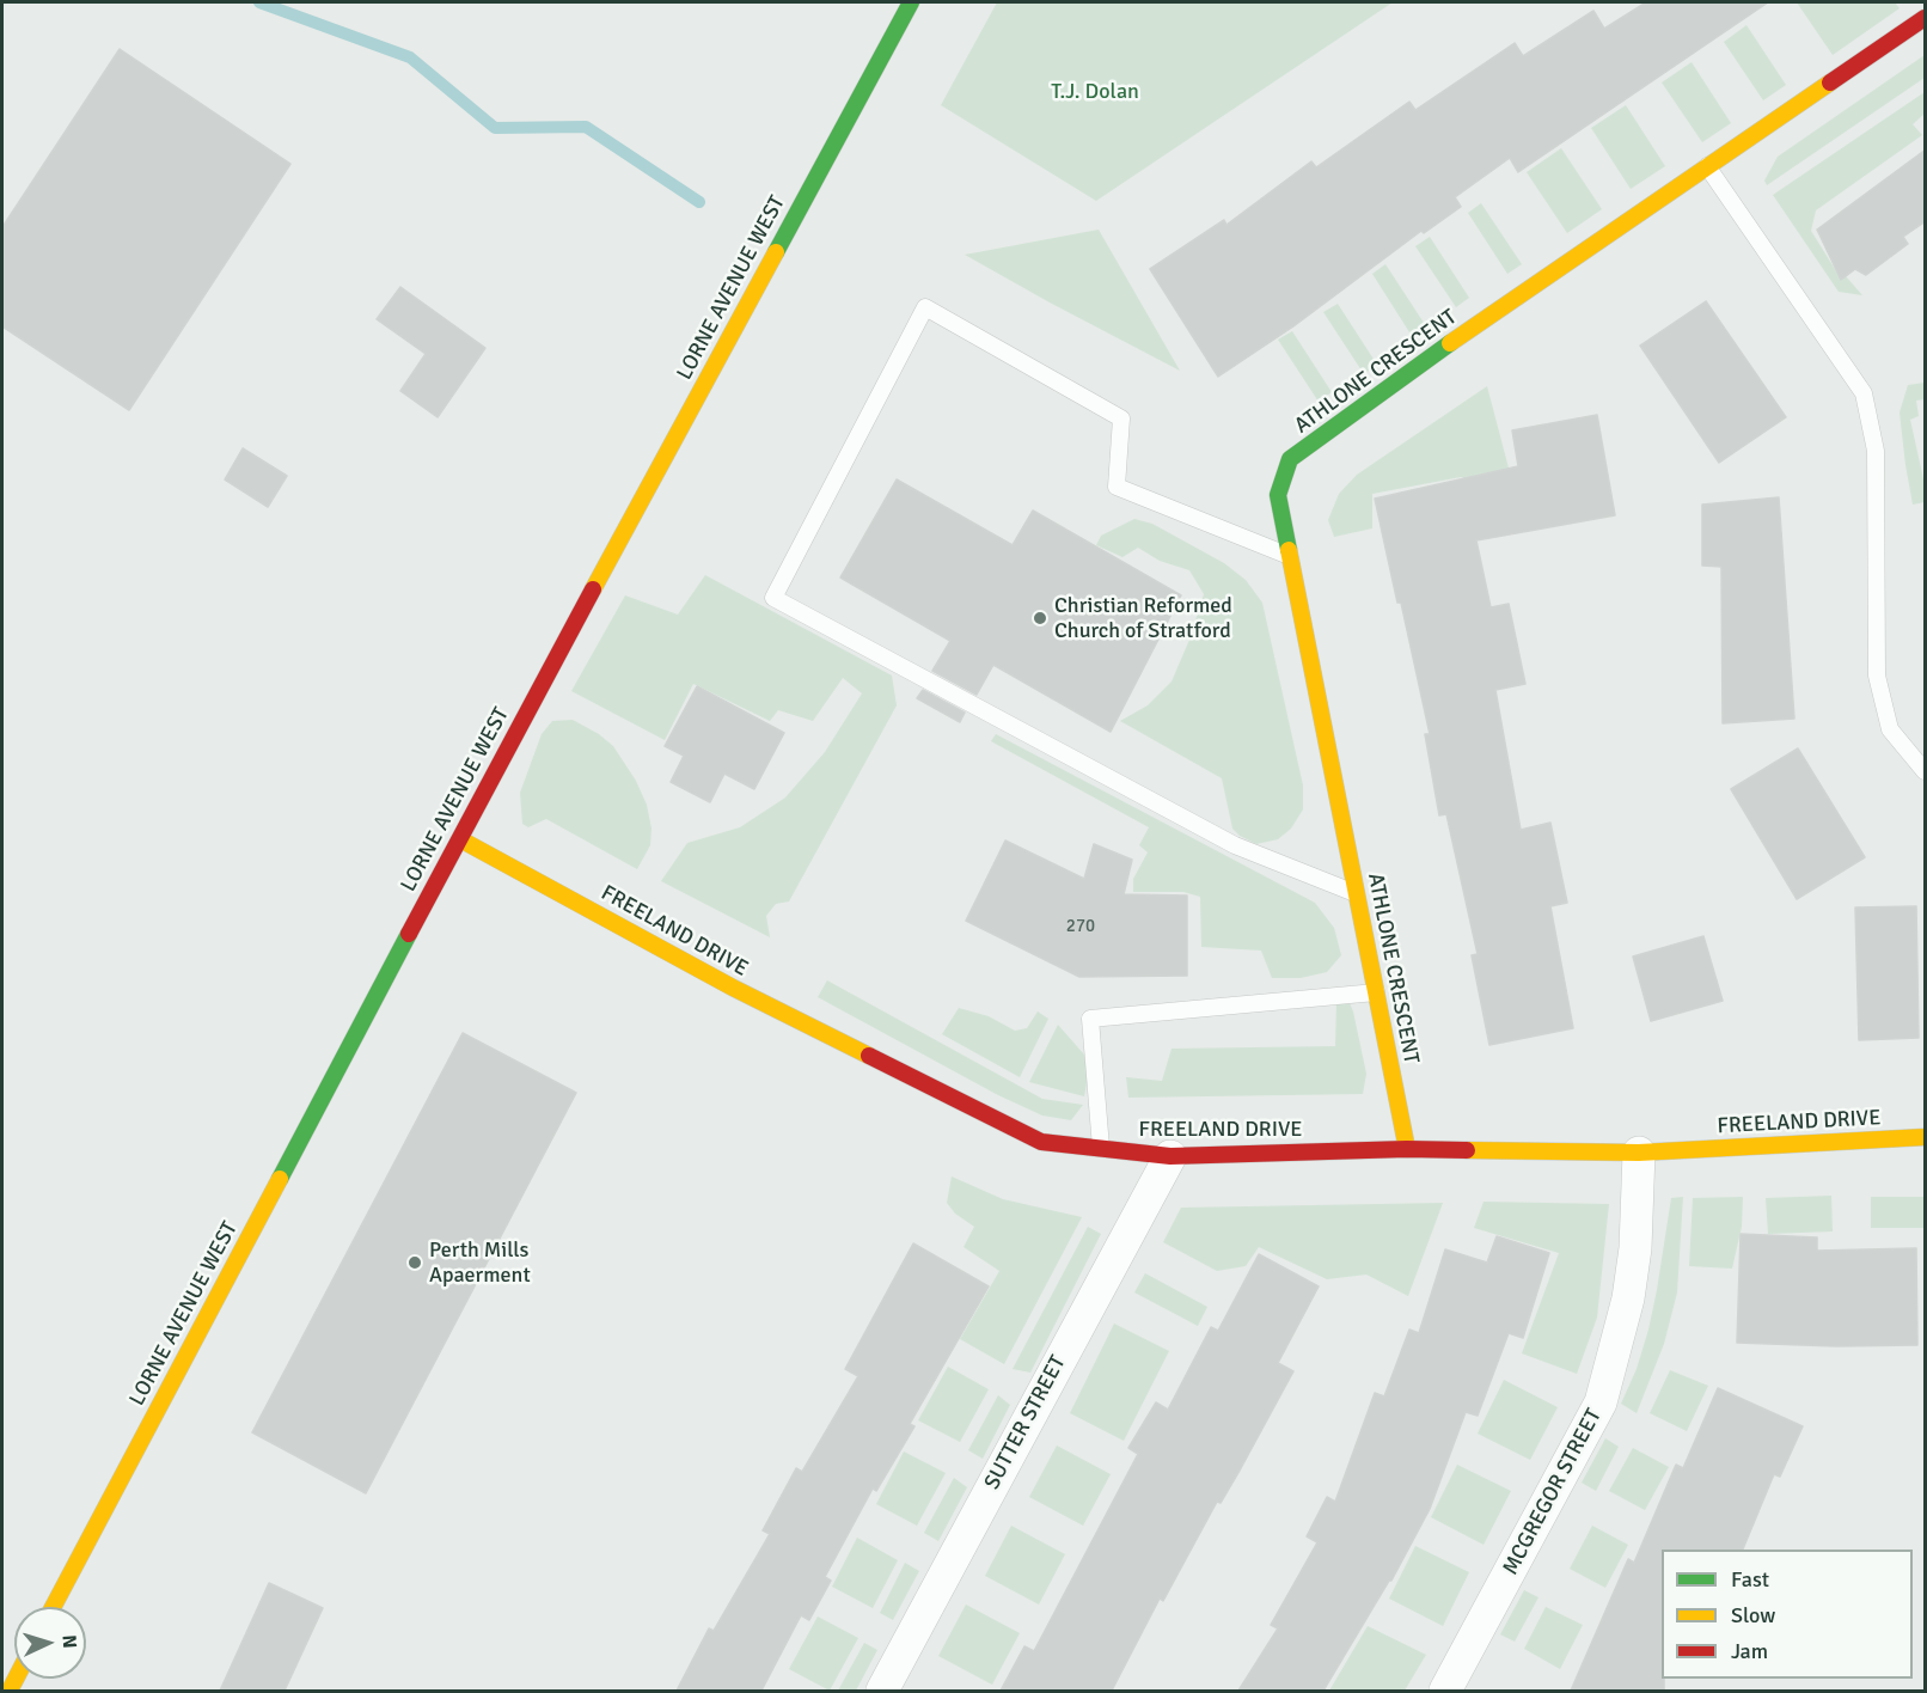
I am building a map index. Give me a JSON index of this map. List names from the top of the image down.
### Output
{
  "streets": {
    "street": [
      "LORNE AVENUE WEST",
      "ATHLONE CRESCENT",
      "FREELAND DRIVE",
      "SUTTER STREET",
      "MCGREGOR STREET"
    ]
  },
  "crossings": [
    ["LORNE AVENUE WEST", "FREELAND DRIVE"],
    ["ATHLONE CRESCENT", "FREELAND DRIVE"],
    ["FREELAND DRIVE", "SUTTER STREET"],
    ["FREELAND DRIVE", "MCGREGOR STREET"]
  ],
  "parks": ["T.J. Dolan"],
  "places": ["Christian Reformed Church of Stratford", "Perth Mills Apaerment"],
  "house_numbers": ["270"],
  "legend": ["Fast", "Slow", "Jam"],
  "north": "right"
}
